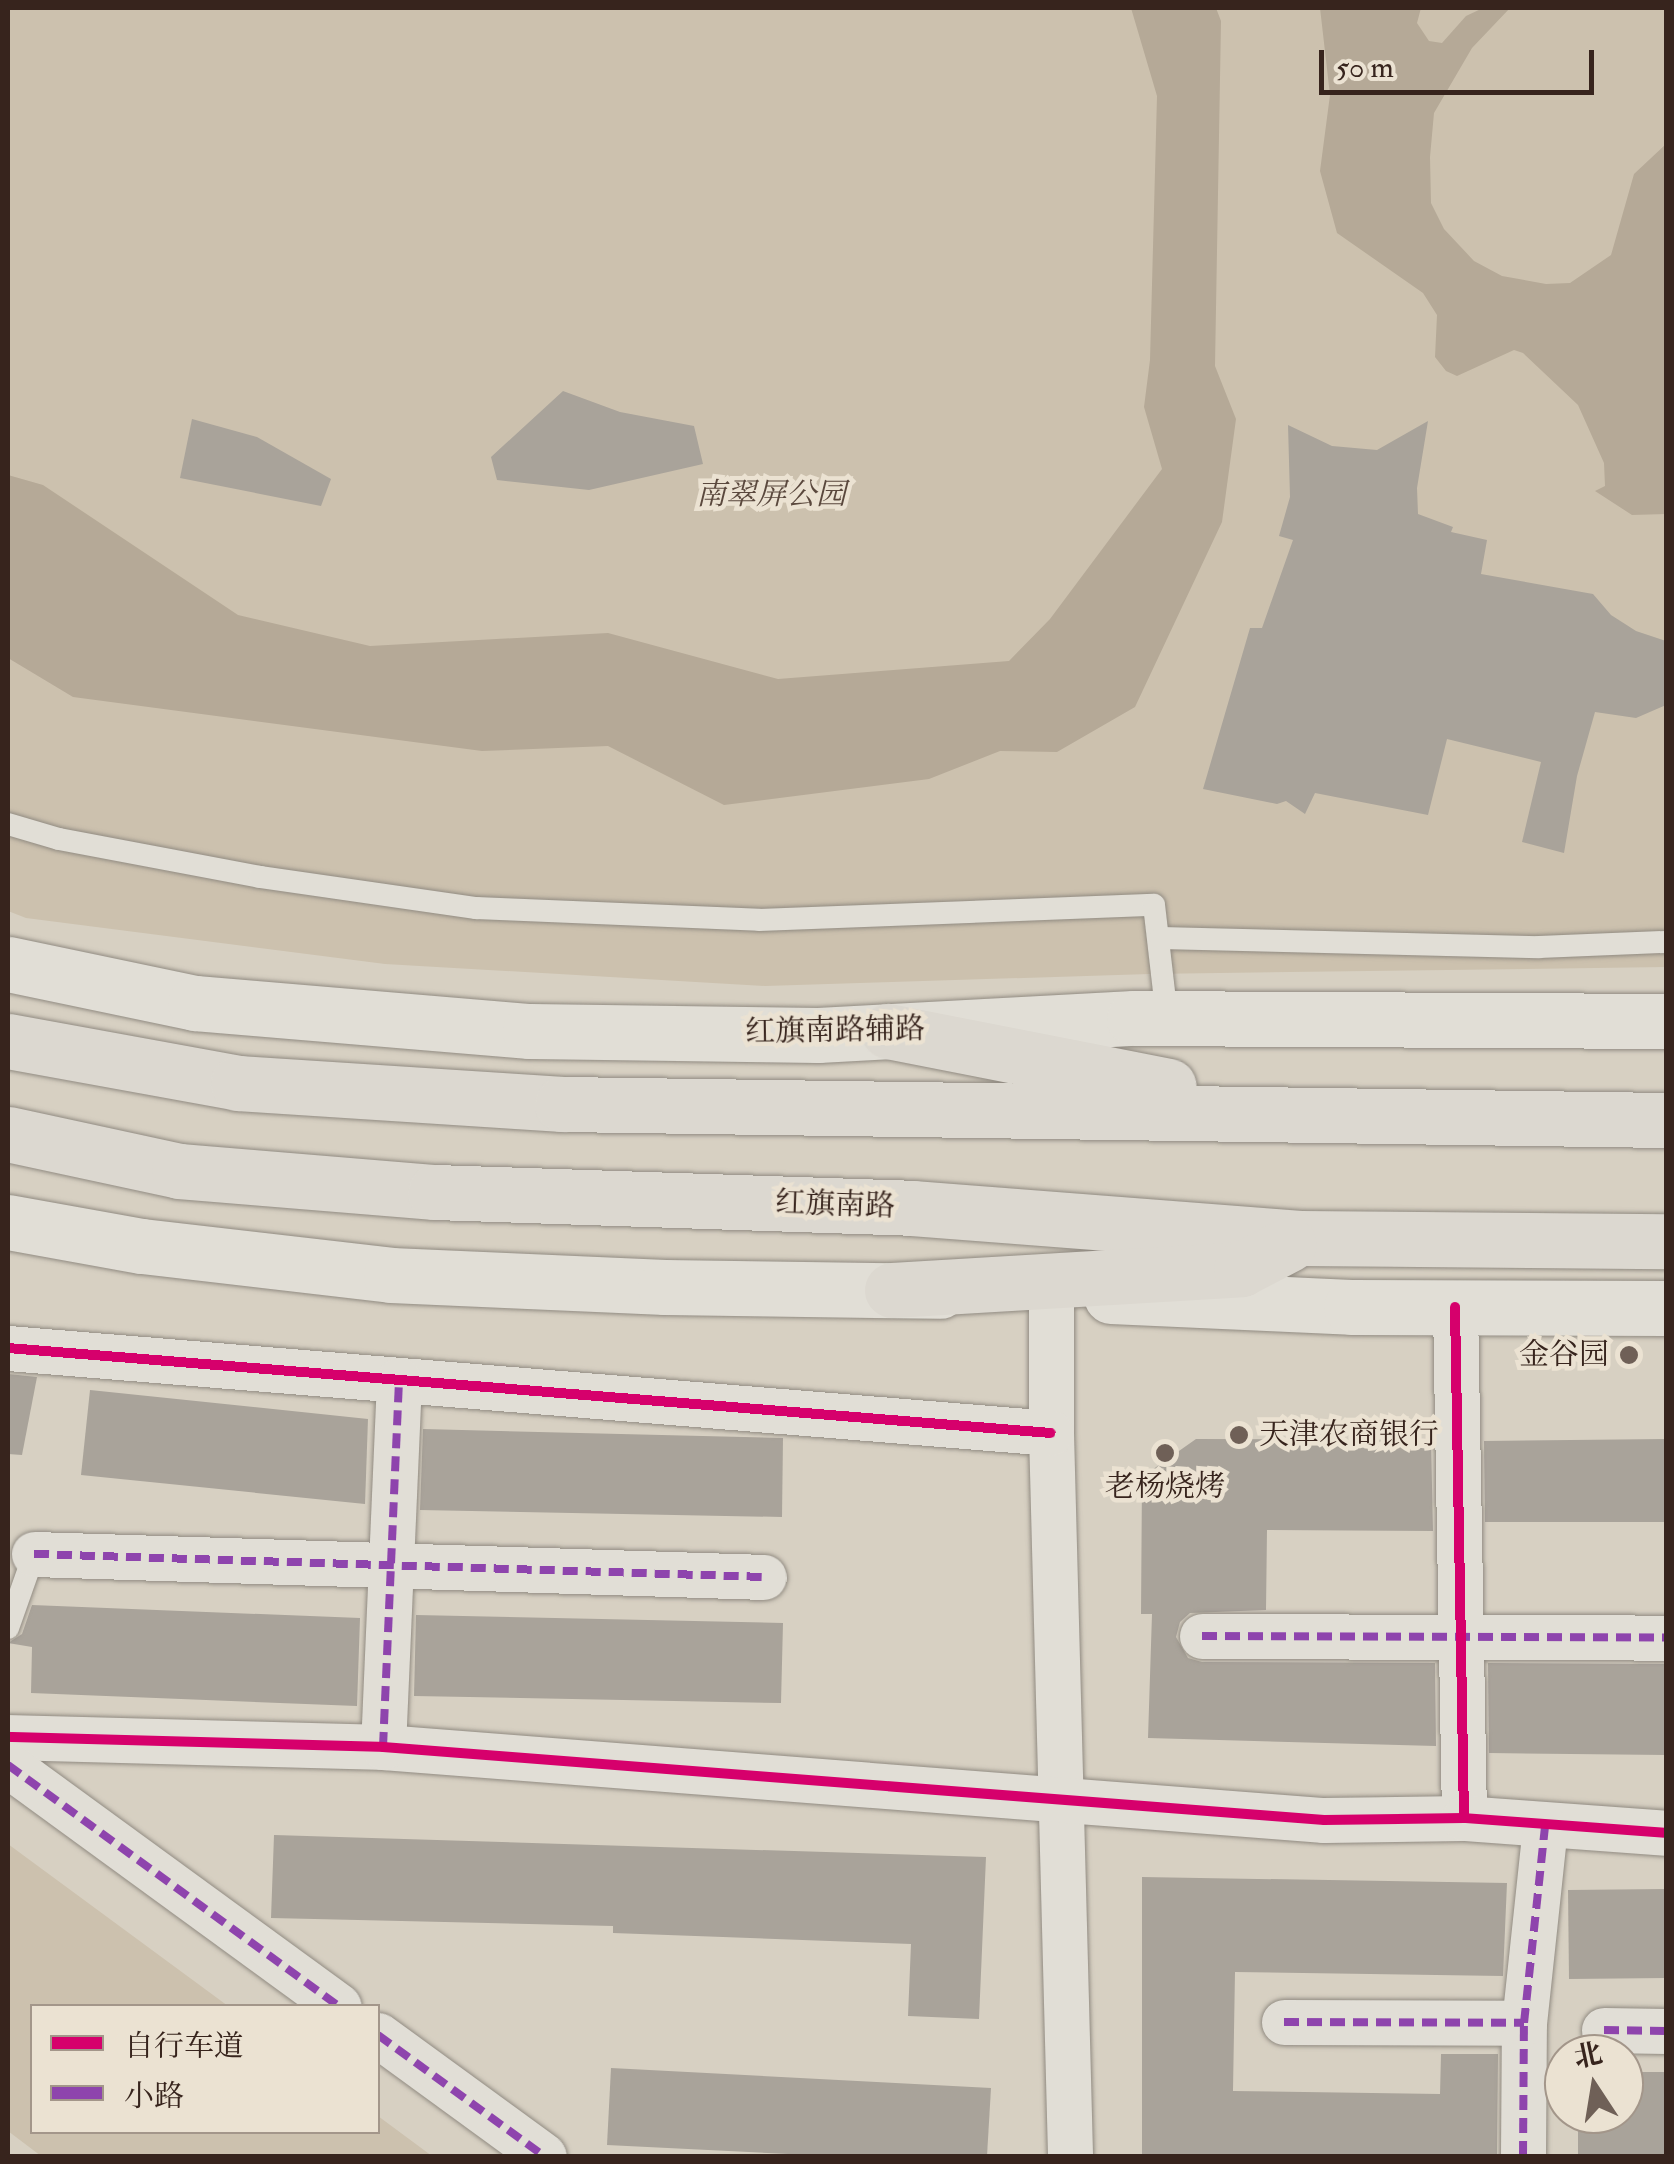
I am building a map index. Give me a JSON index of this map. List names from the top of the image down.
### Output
{
  "streets": {
    "highway": ["红旗南路"],
    "main road": ["红旗南路辅路"]
  },
  "parks": ["南翠屏公园"],
  "places": ["金谷园", "天津农商银行", "老杨烧烤"],
  "legend": ["自行车道", "小路"],
  "scale_bar": "50 m",
  "north": "top"
}
